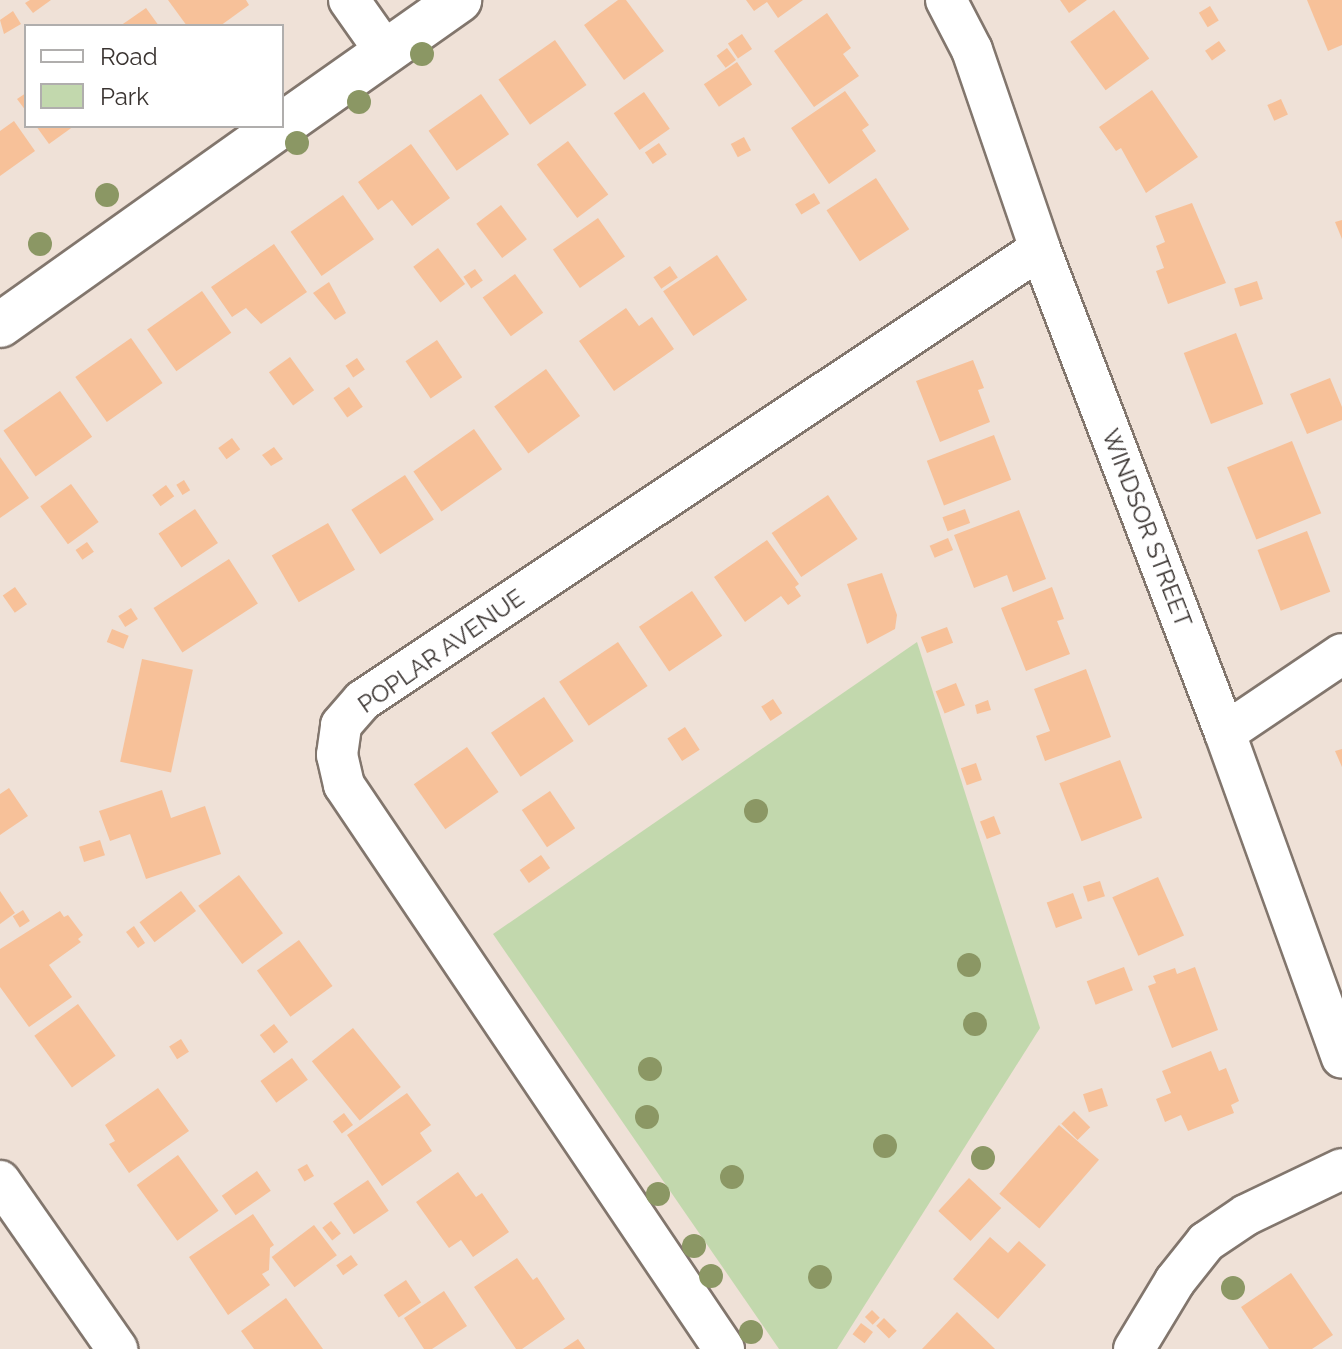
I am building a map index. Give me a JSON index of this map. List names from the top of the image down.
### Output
{
  "streets": {
    "street": ["WINDSOR STREET", "POPLAR AVENUE"]
  },
  "crossings": [
    ["WINDSOR STREET", "POPLAR AVENUE"]
  ],
  "legend": ["Road", "Park"]
}
